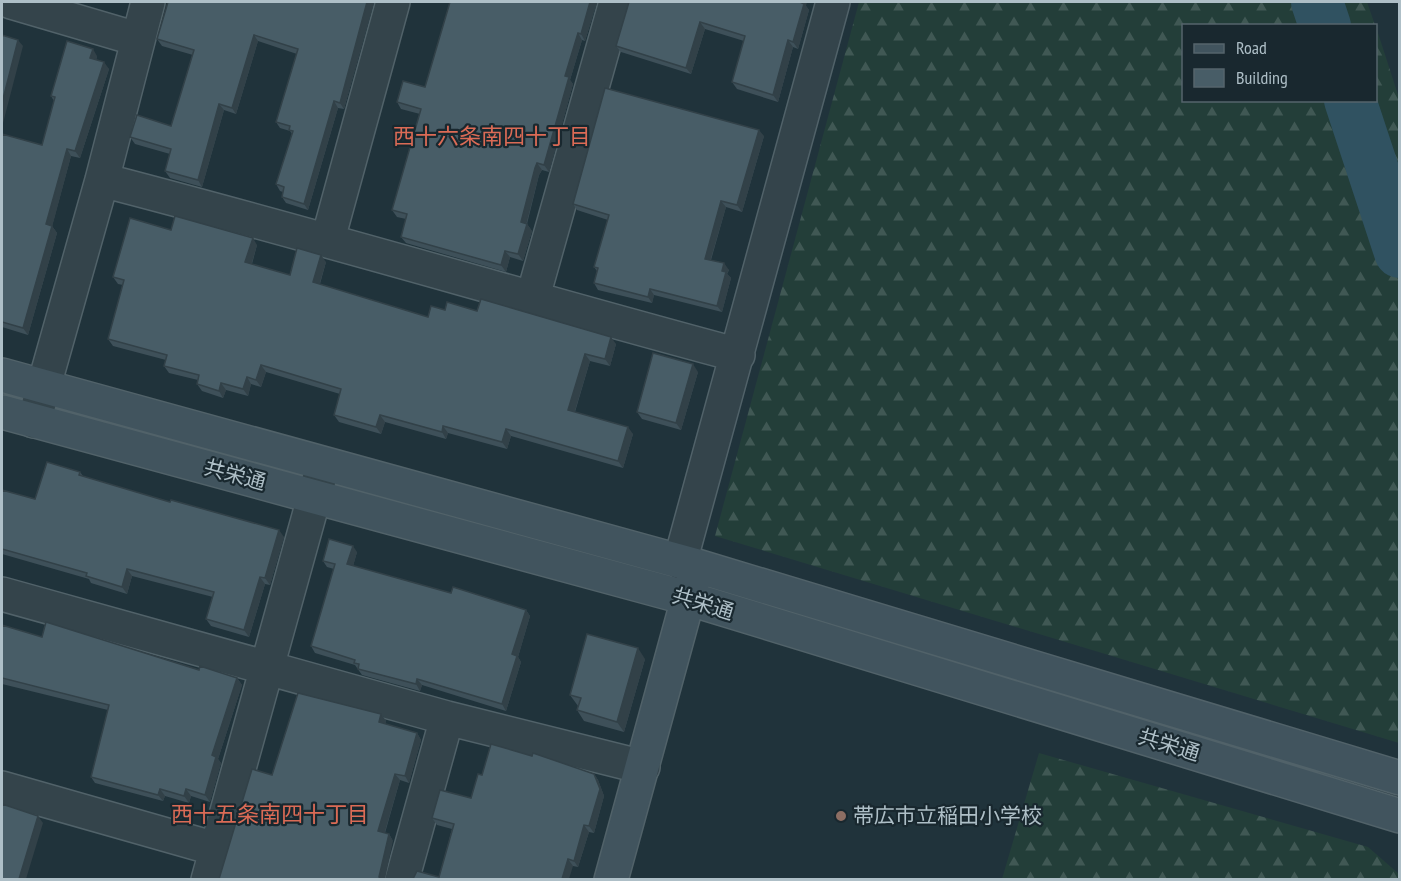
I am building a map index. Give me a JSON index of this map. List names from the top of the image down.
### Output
{
  "streets": {
    "street": ["共栄通"]
  },
  "districts": ["西十六条南四十丁目", "西十五条南四十丁目"],
  "places": ["帯広市立稲田小学校"],
  "legend": ["Road", "Building"]
}
